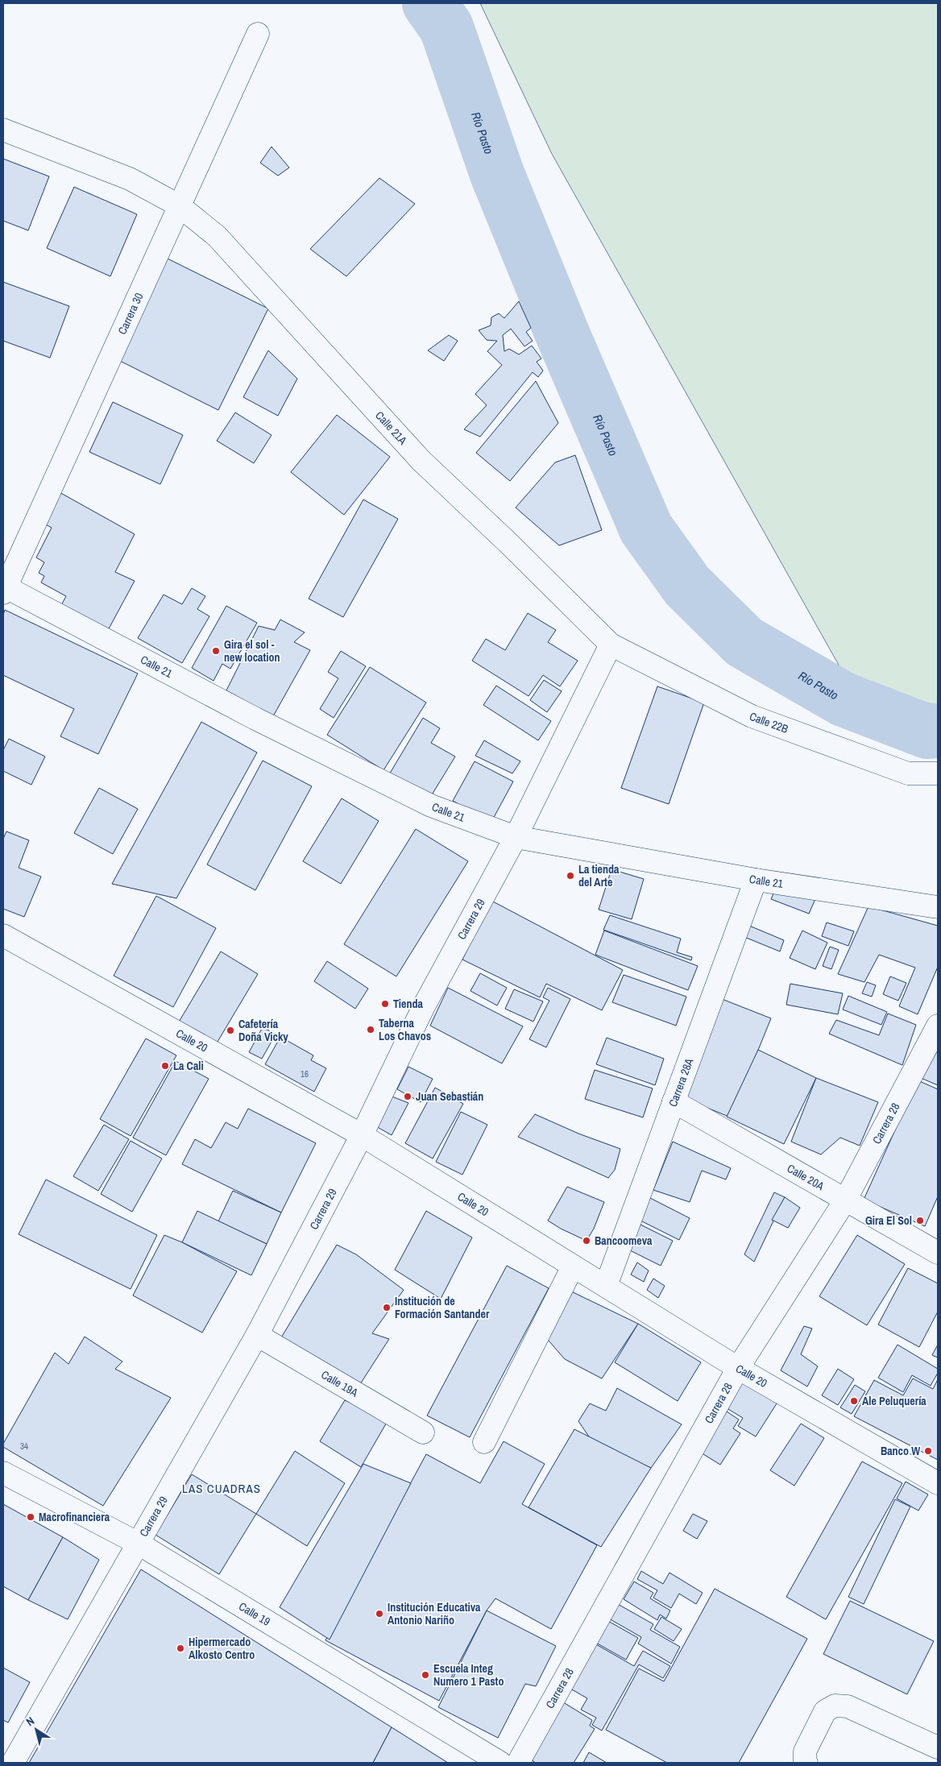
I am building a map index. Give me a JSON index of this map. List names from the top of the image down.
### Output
{
  "streets": {
    "street": [
      "Carrera 30",
      "Calle 21A",
      "Calle 21",
      "Calle 22B",
      "Carrera 29",
      "Calle 20",
      "Carrera 28A",
      "Carrera 28",
      "Calle 20A",
      "Calle 19A",
      "Calle 19"
    ]
  },
  "crossings": [
    ["Carrera 30", "Calle 21A"],
    ["Carrera 30", "Calle 21"],
    ["Calle 21A", "Calle 22B"],
    ["Calle 21A", "Carrera 29"],
    ["Calle 21", "Carrera 29"],
    ["Calle 21", "Carrera 28A"],
    ["Calle 22B", "Carrera 29"],
    ["Carrera 29", "Calle 20"],
    ["Carrera 29", "Calle 19A"],
    ["Carrera 29", "Calle 19"],
    ["Calle 20", "Carrera 28A"],
    ["Calle 20", "Carrera 28"],
    ["Carrera 28A", "Calle 20A"],
    ["Carrera 28", "Calle 20A"]
  ],
  "districts": ["LAS CUADRAS"],
  "water": ["Río Pasto"],
  "places": [
    "Gira el sol - new location",
    "La tienda del Arte",
    "Tienda",
    "Taberna Los Chavos",
    "Cafetería Doña Vicky",
    "La Cali",
    "Juan Sebastián",
    "Gira El Sol",
    "Bancoomeva",
    "Institución de Formación Santander",
    "Ale Peluquería",
    "Banco W",
    "Macrofinanciera",
    "Institución Educativa Antonio Nariño",
    "Hipermercado Alkosto Centro",
    "Escuela Integ Numero 1 Pasto"
  ],
  "house_numbers": ["16", "34"],
  "north": "top left"
}
